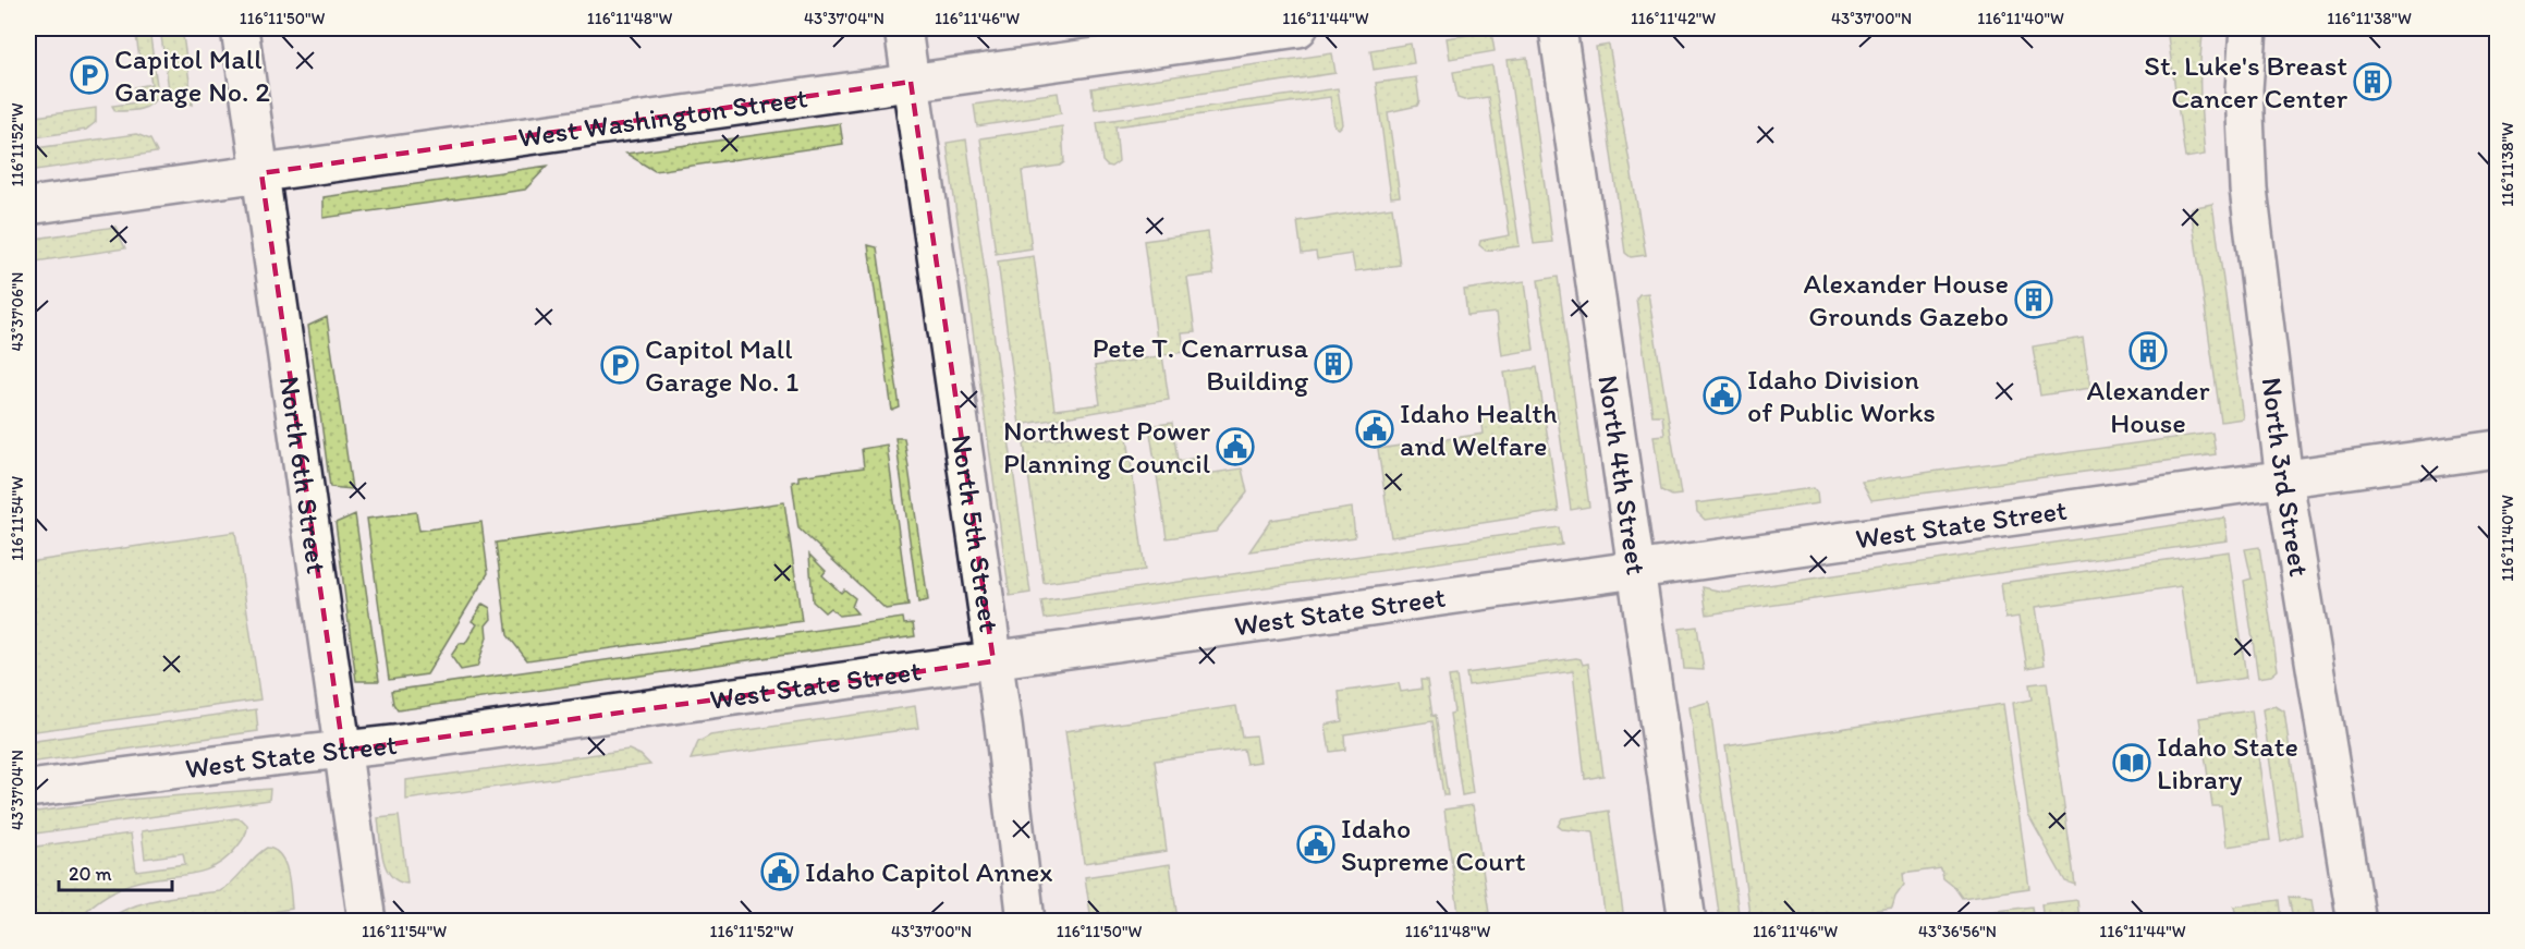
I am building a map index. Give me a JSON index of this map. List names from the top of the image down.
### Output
{
  "streets": {
    "street": [
      "West Washington Street",
      "North 6th Street",
      "North 4th Street",
      "North 3rd Street",
      "West State Street",
      "North 5th Street"
    ]
  },
  "crossings": [
    ["West Washington Street", "North 6th Street"],
    ["West Washington Street", "North 5th Street"],
    ["North 6th Street", "West State Street"],
    ["North 4th Street", "West State Street"],
    ["North 3rd Street", "West State Street"],
    ["West State Street", "North 5th Street"]
  ],
  "places": {
    "parking": ["Capitol Mall Garage No. 2", "Capitol Mall Garage No. 1"],
    "building": [
      "St. Luke's Breast Cancer Center",
      "Alexander House Grounds Gazebo",
      "Alexander House",
      "Pete T. Cenarrusa Building"
    ],
    "public building": [
      "Idaho Division of Public Works",
      "Idaho Health and Welfare",
      "Northwest Power Planning Council",
      "Idaho Supreme Court",
      "Idaho Capitol Annex"
    ],
    "library": ["Idaho State Library"]
  },
  "scale_bar": "20 m",
  "coordinates": [
    "116°11'50\"W",
    "116°11'48\"W",
    "43°37'04\"N",
    "116°11'46\"W",
    "116°11'44\"W",
    "116°11'42\"W",
    "43°37'00\"N",
    "116°11'40\"W",
    "116°11'38\"W",
    "116°11'52\"W",
    "43°37'06\"N",
    "116°11'54\"W",
    "43°36'56\"N"
  ]
}
